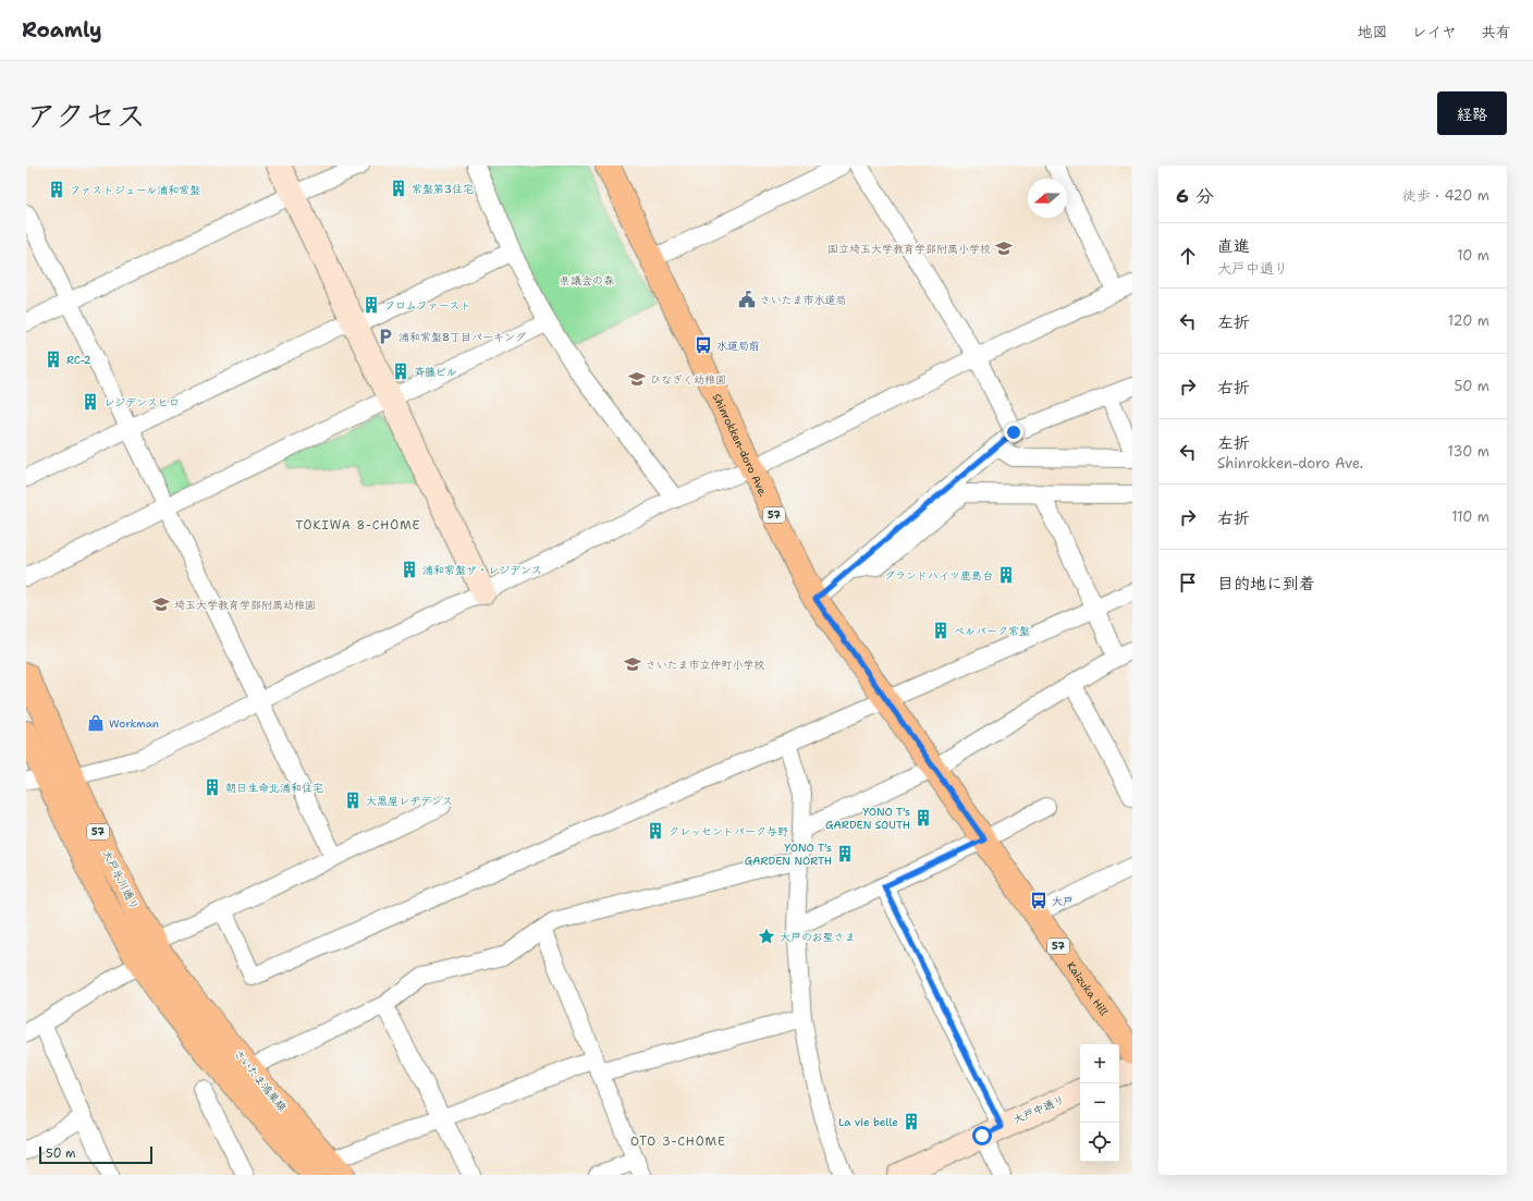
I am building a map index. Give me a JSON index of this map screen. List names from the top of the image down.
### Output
{
  "streets": {
    "main road": [
      "Shinrokken-doro Ave.",
      "57",
      "大戸氷川通り",
      "Kaizuka Hill",
      "さいたま鴻巣線"
    ],
    "street": ["大戸中通り"]
  },
  "crossings": [
    ["Shinrokken-doro Ave.", "Kaizuka Hill"],
    ["57", "大戸氷川通り"],
    ["57", "さいたま鴻巣線"],
    ["大戸氷川通り", "さいたま鴻巣線"]
  ],
  "districts": ["TOKIWA 8-CHOME", "OTO 3-CHOME"],
  "parks": ["県議会の森"],
  "places": {
    "building": [
      "常盤第3住宅",
      "ファストジュール浦和常盤",
      "フロムファースト",
      "RC-2",
      "斉藤ビル",
      "レジデンスヒロ",
      "浦和常盤ザ・レジデンス",
      "グランドハイツ鹿島台",
      "ベルパーク常盤",
      "朝日生命北浦和住宅",
      "大黒屋レヂデンス",
      "YONO T's GARDEN SOUTH",
      "クレッセントパーク与野",
      "YONO T's GARDEN NORTH",
      "La vie belle"
    ],
    "school or university": [
      "国立埼玉大学教育学部附属小学校",
      "ひなぎく幼稚園",
      "埼玉大学教育学部附属幼稚園",
      "さいたま市立仲町小学校"
    ],
    "public building": ["さいたま市水道局"],
    "parking": ["浦和常盤8丁目パーキング"],
    "bus stop": ["水道局前", "大戸"],
    "shop": ["Workman"],
    "place": ["大戸のお聖さま"]
  },
  "scale_bar": "50 m",
  "north": "left",
  "page": {
    "header": "Roamly",
    "nav": ["地図", "レイヤ", "共有"],
    "title": "アクセス",
    "buttons": "経路",
    "heading": ["6 分", "徒歩 · 420 m"],
    "list": [
      ["直進", "大戸中通り", "10 m"],
      ["左折", "120 m"],
      ["右折", "50 m"],
      ["左折", "Shinrokken-doro Ave.", "130 m"],
      ["右折", "110 m"],
      "目的地に到着"
    ],
    "map_buttons": ["+", "−"],
    "scale": "50 m"
  }
}
